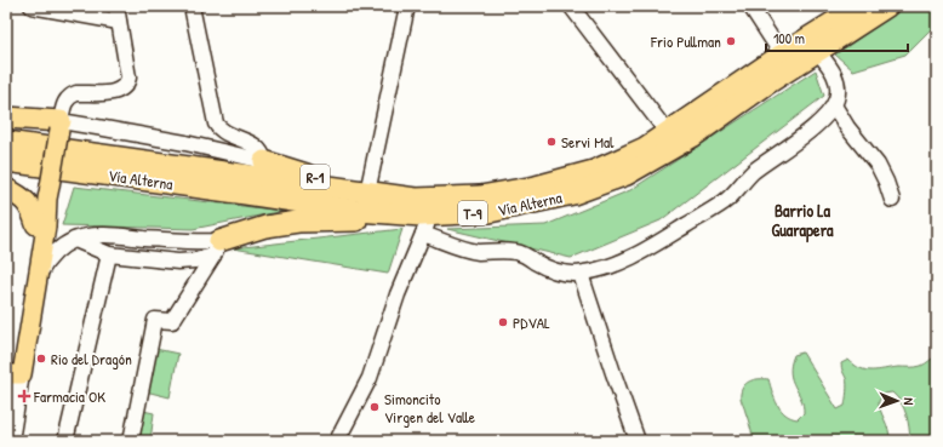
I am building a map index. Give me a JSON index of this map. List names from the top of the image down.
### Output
{
  "streets": {
    "highway": ["R-1", "Vía Alterna", "T-9"]
  },
  "crossings": [
    ["R-1", "Vía Alterna"],
    ["Vía Alterna", "T-9"]
  ],
  "districts": ["Barrio La Guarapera"],
  "places": {
    "other": [
      "Frio Pullman",
      "Servi Mal",
      "PDVAL",
      "Rio del Dragón",
      "Simoncito Virgen del Valle"
    ],
    "health": ["Farmacia OK"]
  },
  "scale_bar": "100 m",
  "north": "right"
}
